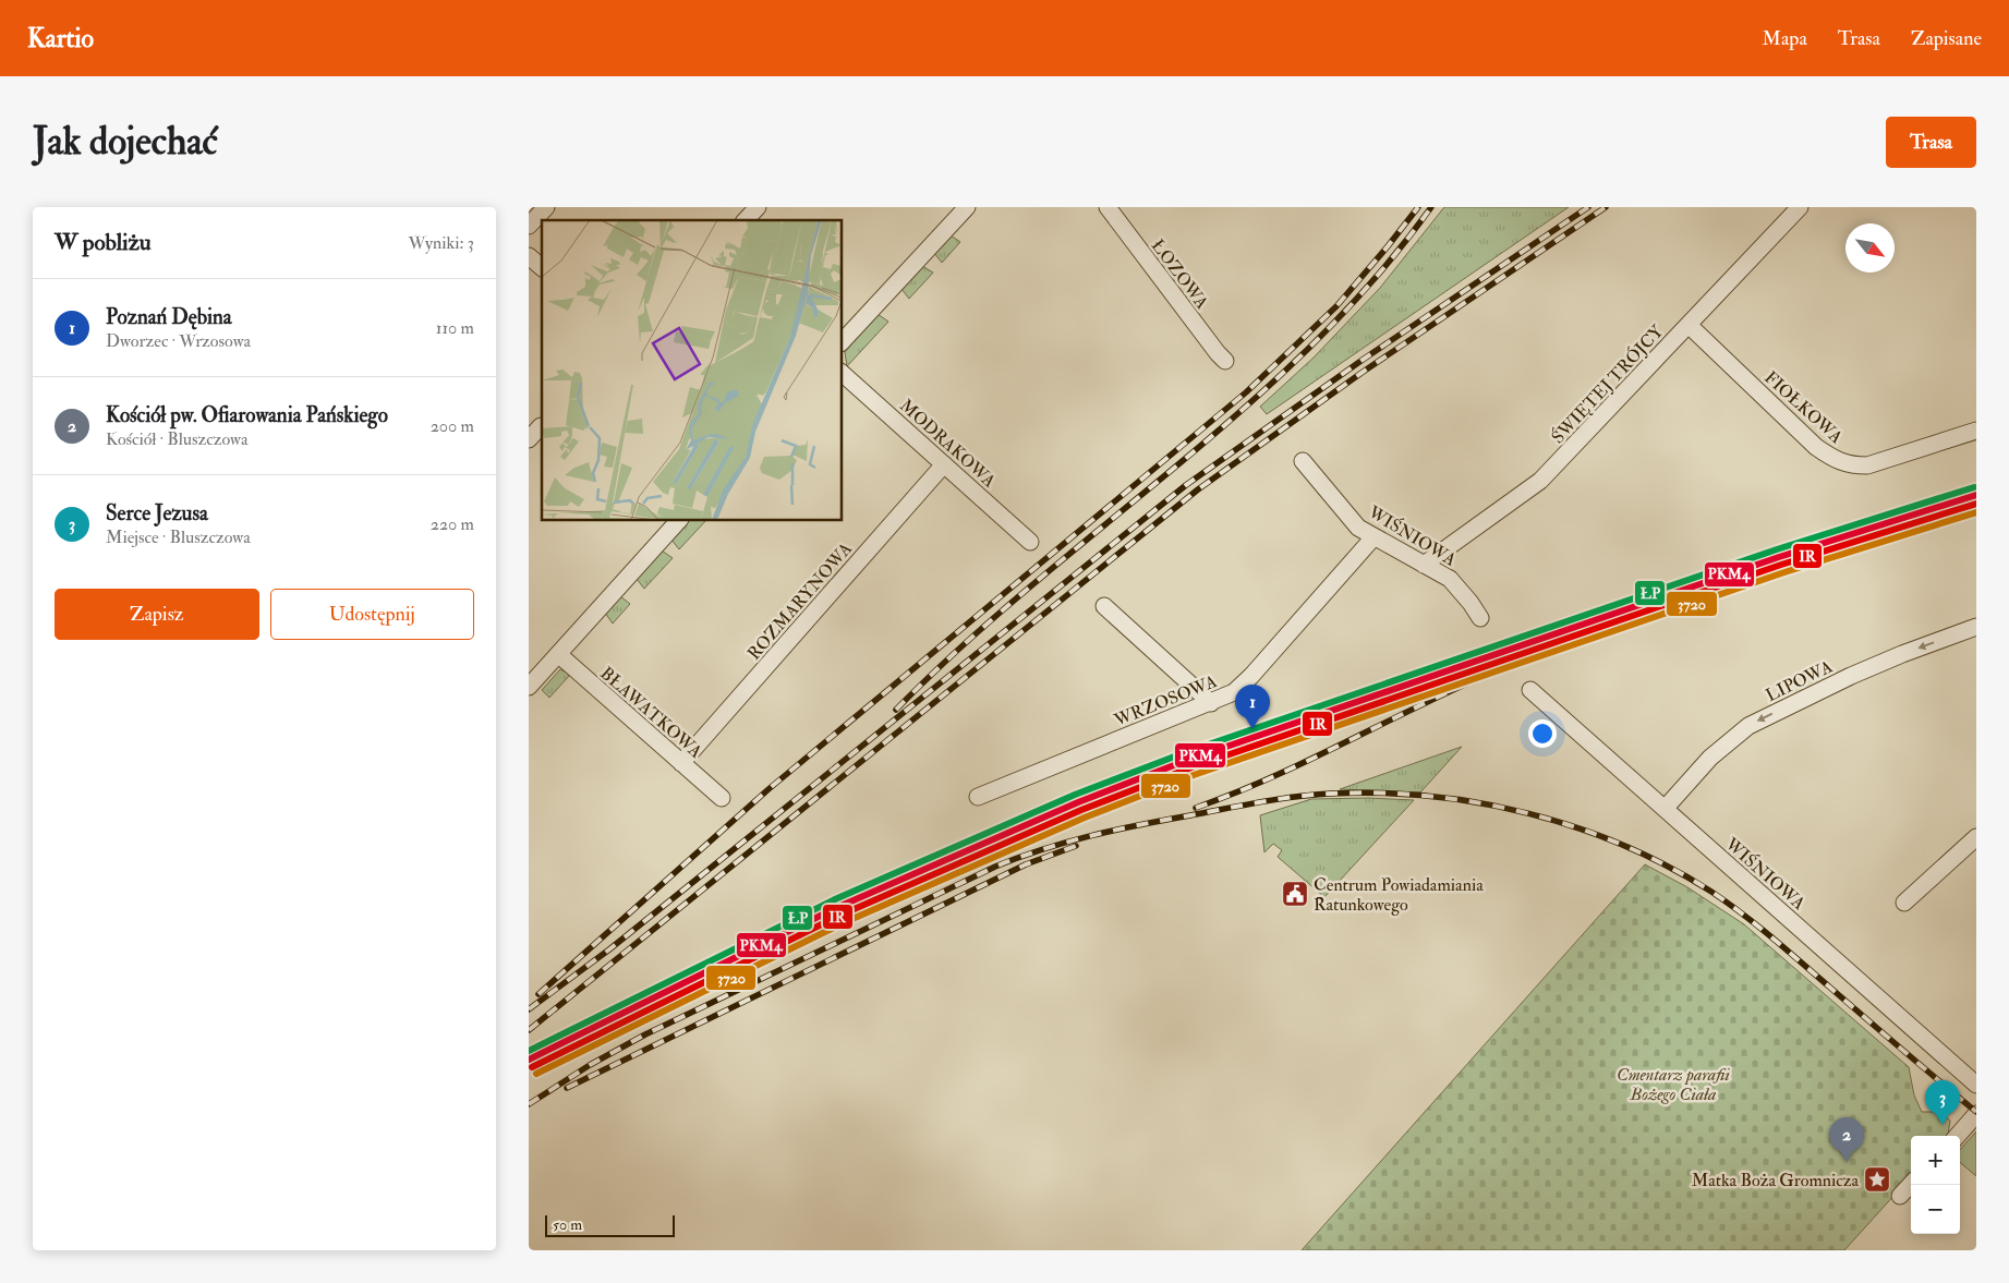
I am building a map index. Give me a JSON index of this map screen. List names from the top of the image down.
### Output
{
  "streets": {
    "street": [
      "ŁOZOWA",
      "ŚWIĘTEJ TRÓJCY",
      "FIOŁKOWA",
      "MODRAKOWA",
      "WIŚNIOWA",
      "ROZMARYNOWA",
      "LIPOWA",
      "WRZOSOWA",
      "BŁAWATKOWA"
    ]
  },
  "crossings": [
    ["ŚWIĘTEJ TRÓJCY", "FIOŁKOWA"],
    ["ŚWIĘTEJ TRÓJCY", "WIŚNIOWA"],
    ["MODRAKOWA", "ROZMARYNOWA"],
    ["WIŚNIOWA", "LIPOWA"],
    ["WIŚNIOWA", "WRZOSOWA"],
    ["ROZMARYNOWA", "BŁAWATKOWA"]
  ],
  "one_way": ["LIPOWA"],
  "parks": ["Cmentarz parafii Bożego Ciała"],
  "places": {
    "public building": ["Centrum Powiadamiania Ratunkowego"],
    "place": ["Matka Boża Gromnicza"]
  },
  "lines": [
    "transit line ŁP",
    "transit line PKM4",
    "transit line IR",
    "transit line 3720"
  ],
  "scale_bar": "50 m",
  "north": "bottom right",
  "page": {
    "header": "Kartio",
    "nav": ["Mapa", "Trasa", "Zapisane"],
    "buttons": [
      "Trasa",
      ["Zapisz", "Udostępnij"]
    ],
    "title": "Jak dojechać",
    "heading": ["W pobliżu", "Wyniki: 3"],
    "list": [
      {
        "mark": "1",
        "name": "Poznań Dębina",
        "note": "Dworzec · Wrzosowa",
        "value": "110 m"
      },
      {
        "mark": "2",
        "name": "Kościół pw. Ofiarowania Pańskiego",
        "note": "Kościół · Bluszczowa",
        "value": "200 m"
      },
      {
        "mark": "3",
        "name": "Serce Jezusa",
        "note": "Miejsce · Bluszczowa",
        "value": "220 m"
      }
    ],
    "pins": ["1", "3", "2"],
    "map_buttons": ["+", "−"],
    "scale": "50 m"
  }
}
